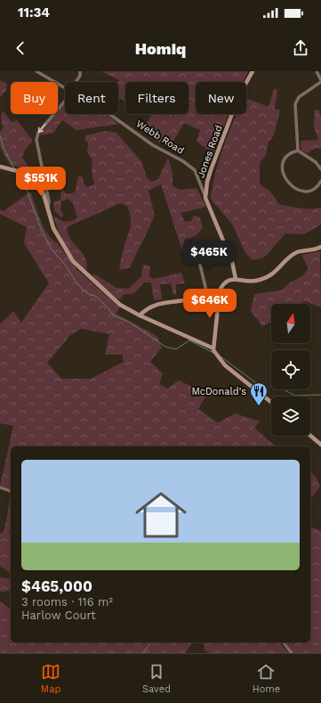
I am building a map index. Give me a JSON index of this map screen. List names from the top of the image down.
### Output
{
  "streets": {
    "street": ["Webb Road", "Jones Road"]
  },
  "crossings": [
    ["Webb Road", "Jones Road"]
  ],
  "places": {
    "restaurant": ["McDonald's"]
  },
  "north": "top",
  "page": {
    "status": "11:34",
    "header": "Homiq",
    "chip": [
      "Buy",
      "Rent",
      "Filters",
      "New"
    ],
    "price": ["$551K", "$465K", "$646K"],
    "list": [
      {
        "name": "$465,000",
        "note": "3 rooms · 116 m² · Harlow Court"
      }
    ],
    "tabs": ["Map", "Saved", "Home"]
  }
}
